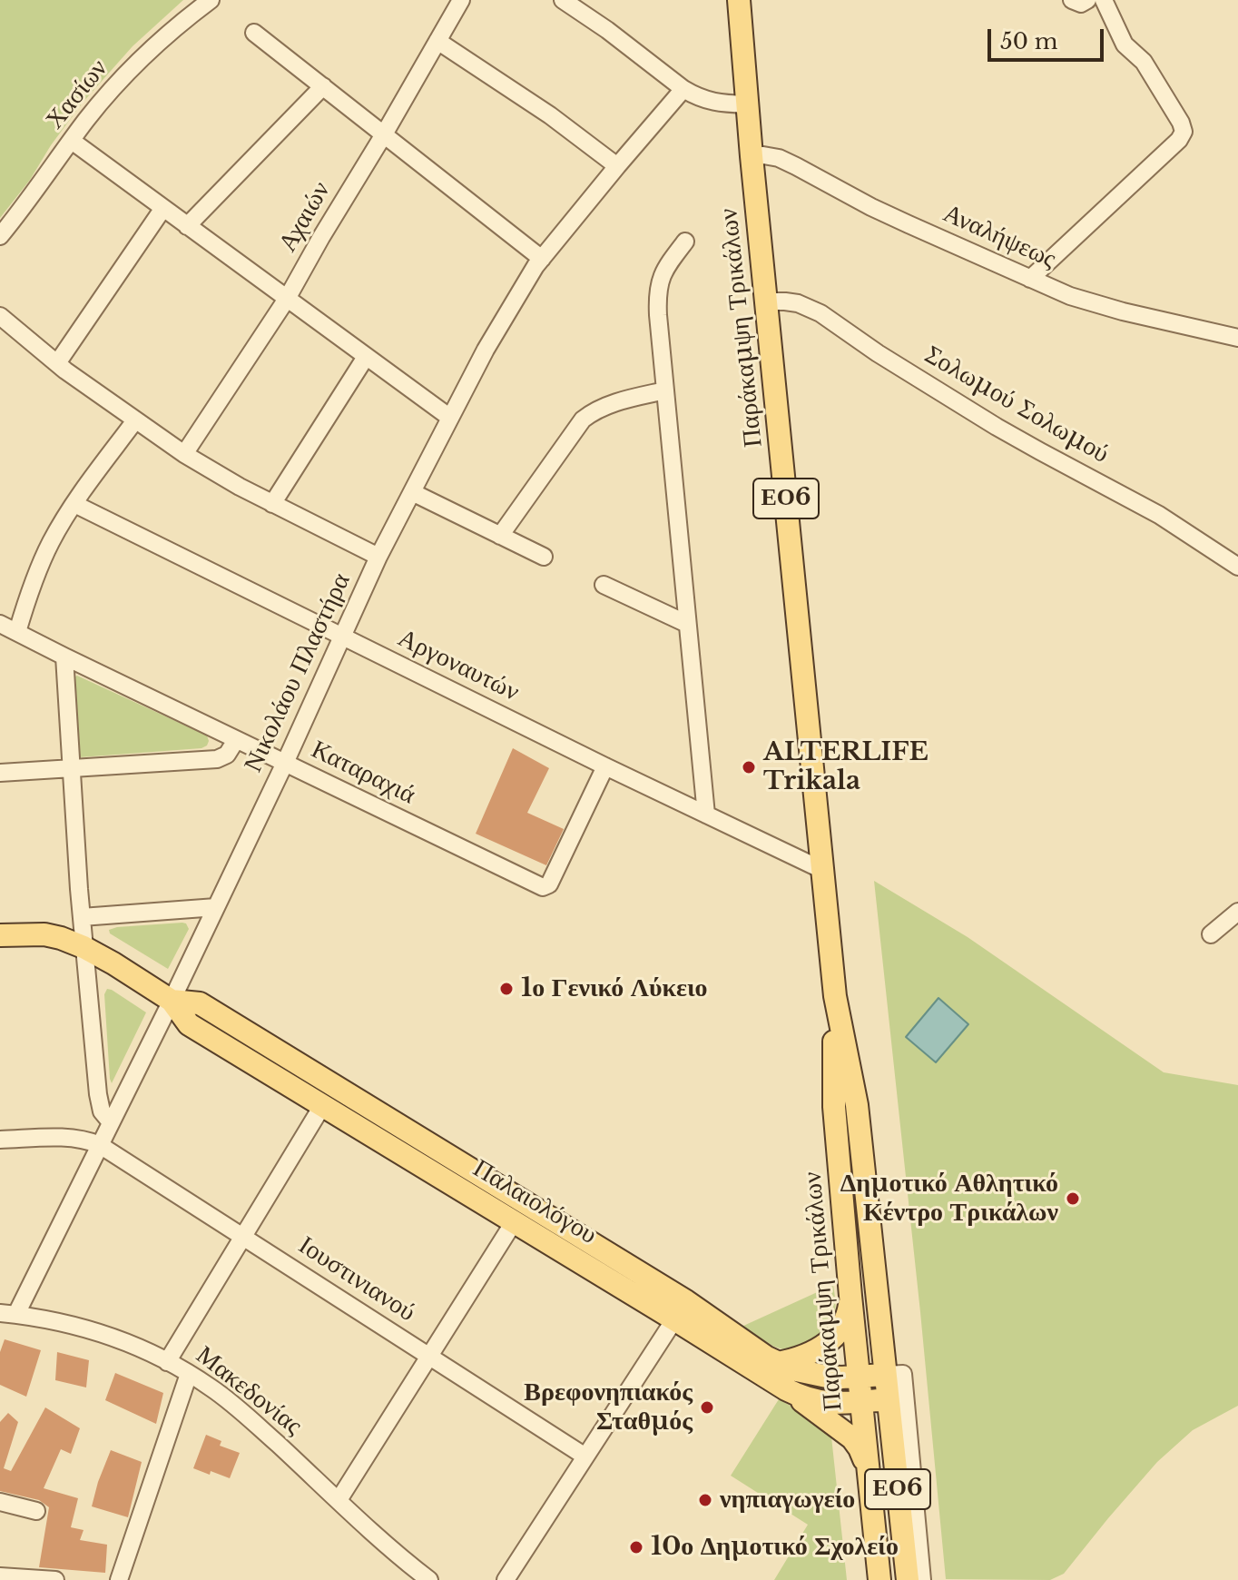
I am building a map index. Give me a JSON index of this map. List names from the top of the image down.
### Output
{
  "streets": {
    "main road": ["Παράκαμψη Τρικάλων", "ΕΟ6", "Παλαιολόγου"],
    "street": [
      "Χασίων",
      "Αχαιών",
      "Αναλήψεως",
      "Σολωμού Σολωμού",
      "Αργοναυτών",
      "Νικολάου Πλαστήρα",
      "Καταραχιά",
      "Ιουστινιανού",
      "Μακεδονίας"
    ]
  },
  "crossings": [
    ["Αναλήψεως", "Παράκαμψη Τρικάλων"],
    ["Παράκαμψη Τρικάλων", "Σολωμού Σολωμού"],
    ["Παράκαμψη Τρικάλων", "Αργοναυτών"],
    ["Παράκαμψη Τρικάλων", "Παλαιολόγου"],
    ["Αργοναυτών", "Νικολάου Πλαστήρα"],
    ["Αργοναυτών", "Καταραχιά"],
    ["Νικολάου Πλαστήρα", "Καταραχιά"],
    ["Νικολάου Πλαστήρα", "Παλαιολόγου"],
    ["Νικολάου Πλαστήρα", "Ιουστινιανού"],
    ["Νικολάου Πλαστήρα", "Μακεδονίας"]
  ],
  "places": [
    "ALTERLIFE Trikala",
    "1ο Γενικό Λύκειο",
    "Δημοτικό Αθλητικό Κέντρο Τρικάλων",
    "Βρεφονηπιακός Σταθμός",
    "νηπιαγωγείο",
    "10ο Δημοτικό Σχολείο"
  ],
  "scale_bar": "50 m"
}
